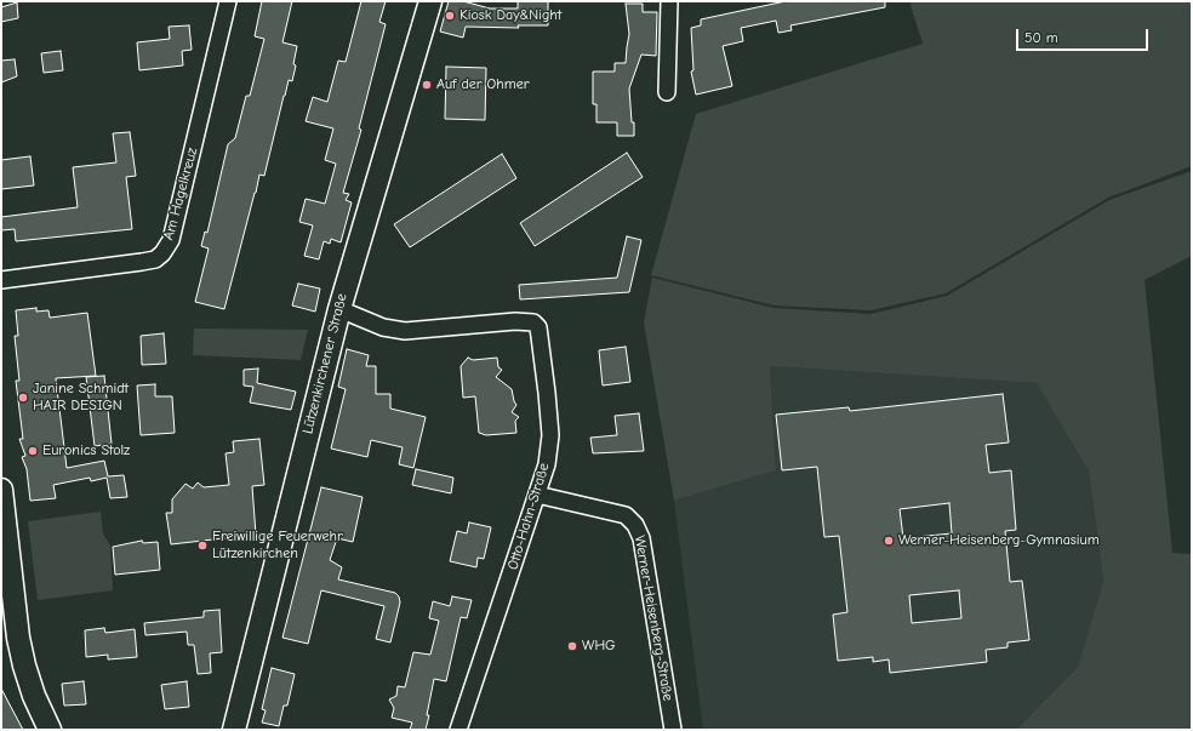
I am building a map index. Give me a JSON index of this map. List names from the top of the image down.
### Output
{
  "streets": {
    "main road": ["Lützenkirchener Straße"],
    "street": ["Am Hagelkreuz", "Otto-Hahn-Straße", "Werner-Heisenberg-Straße"]
  },
  "crossings": [
    ["Lützenkirchener Straße", "Otto-Hahn-Straße"],
    ["Otto-Hahn-Straße", "Werner-Heisenberg-Straße"]
  ],
  "places": [
    "Kiosk Day&Night",
    "Auf der Ohmer",
    "Janine Schmidt HAIR DESIGN",
    "Euronics Stolz",
    "Werner-Heisenberg-Gymnasium",
    "Freiwillige Feuerwehr Lützenkirchen",
    "WHG"
  ],
  "scale_bar": "50 m"
}
